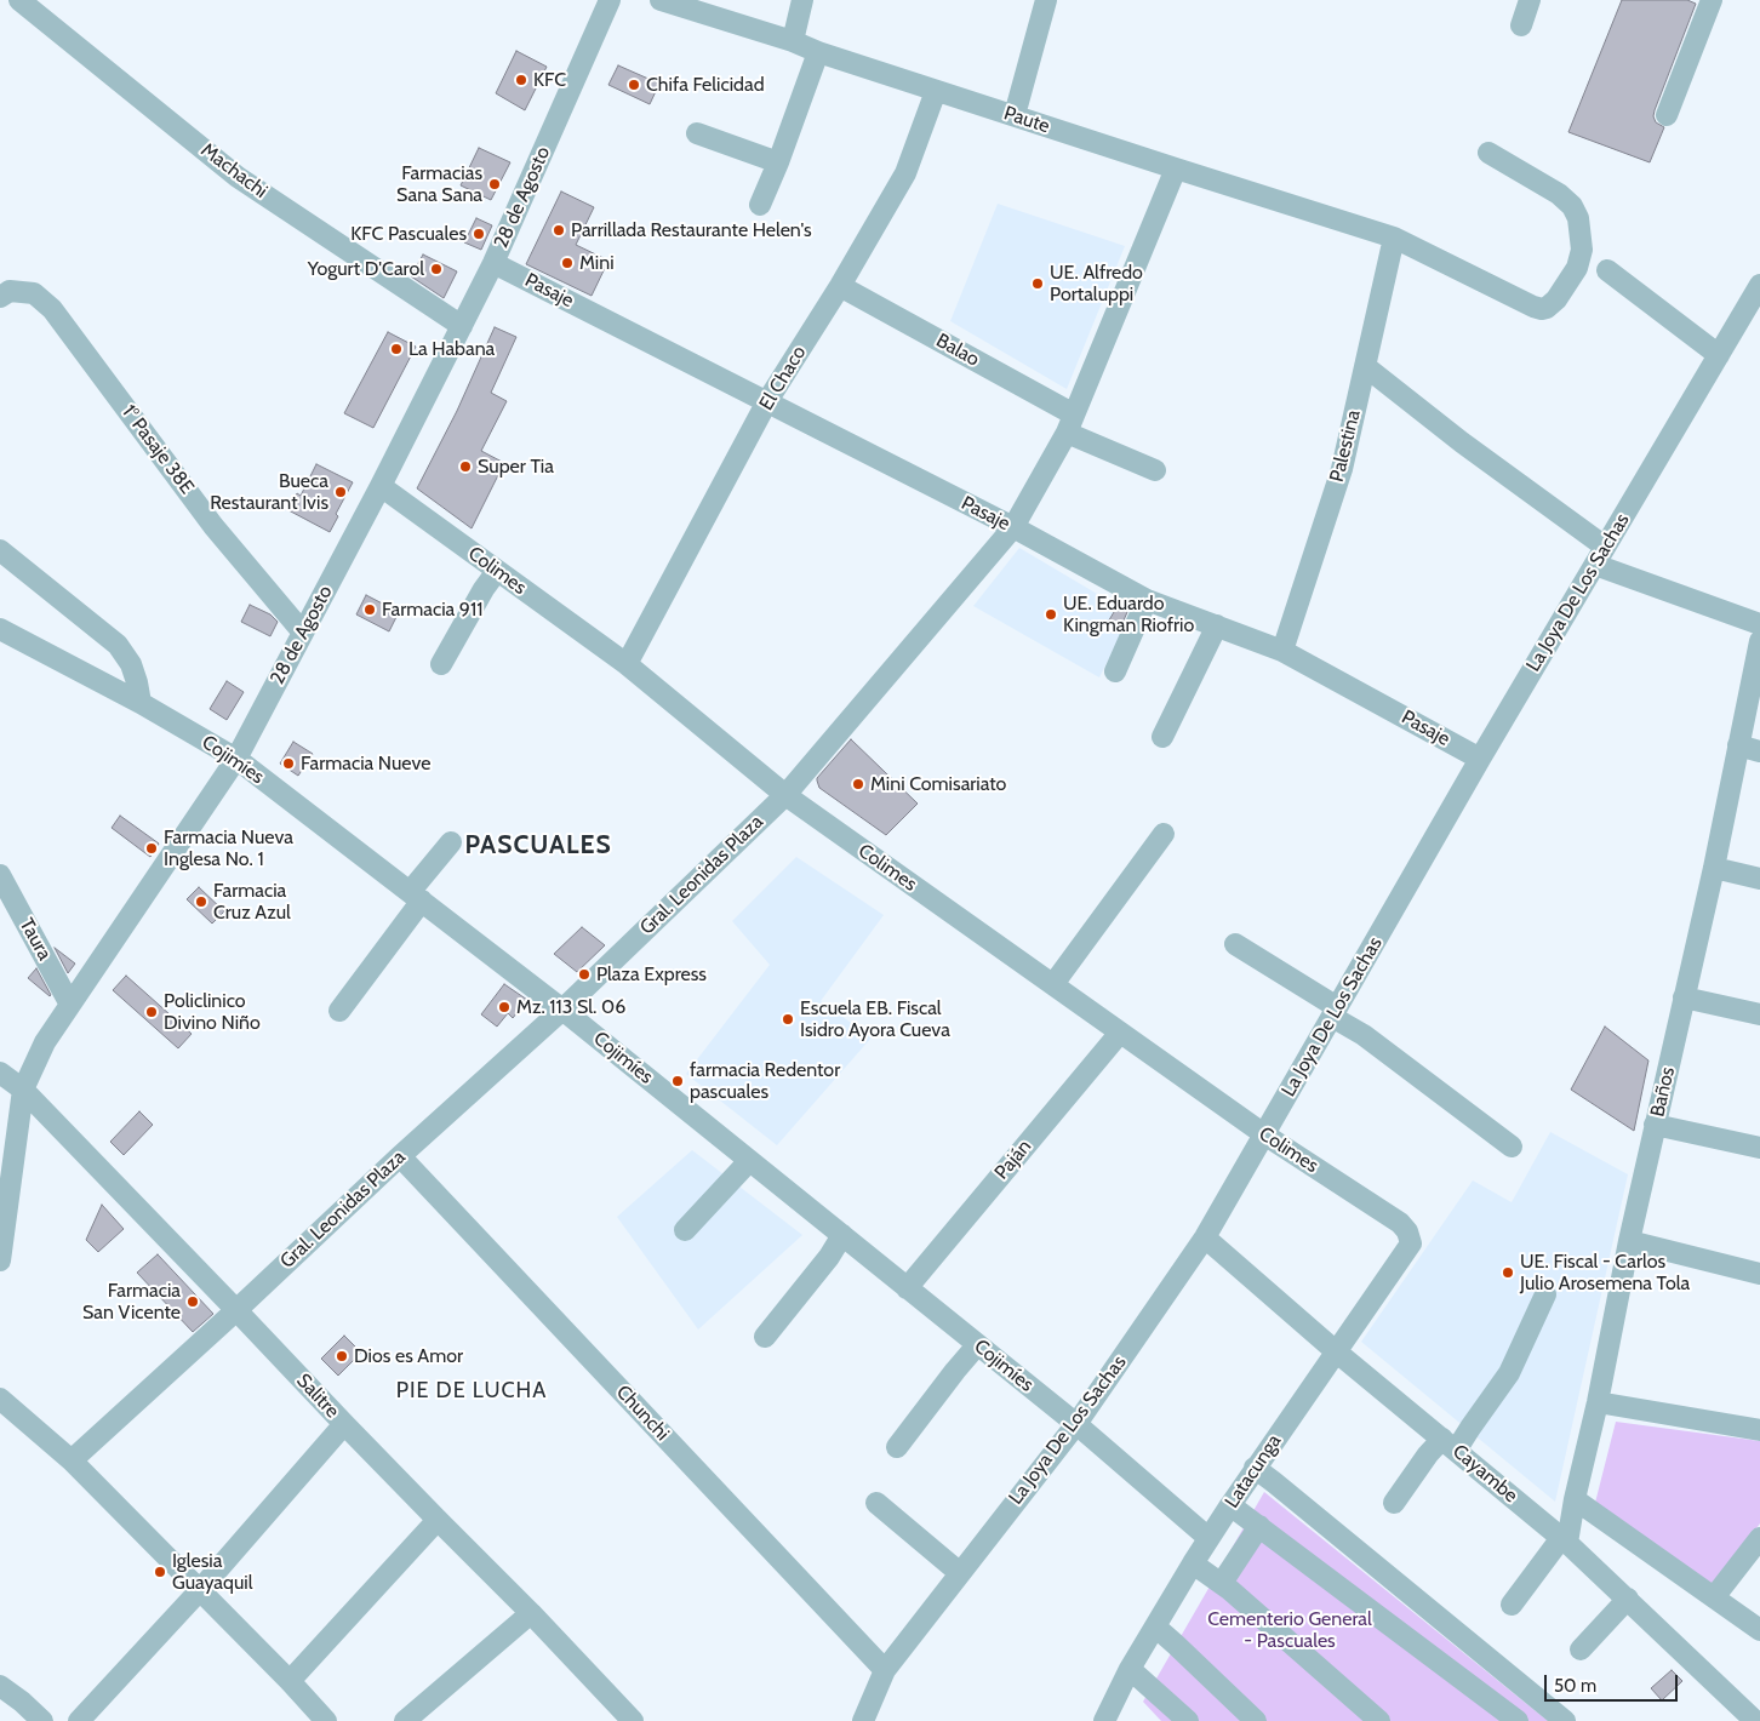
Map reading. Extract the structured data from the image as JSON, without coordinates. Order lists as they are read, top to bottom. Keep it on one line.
{"streets":{"street":["Paute","Machachi","28 de Agosto","Pasaje","Balao","El Chaco","Palestina","1° Pasaje 38E","Colimes","La Joya De Los Sachas","Cojimíes","Gral. Leonidas Plaza","Taura","Baños","Paján","Salitre","Chunchi","Latacunga","Cayambe"]},"crossings":[["Paute","El Chaco"],["Paute","Palestina"],["Paute","Gral. Leonidas Plaza"],["Machachi","28 de Agosto"],["28 de Agosto","Pasaje"],["28 de Agosto","1° Pasaje 38E"],["28 de Agosto","Colimes"],["28 de Agosto","Cojimíes"],["28 de Agosto","Taura"],["28 de Agosto","Salitre"],["Pasaje","El Chaco"],["Pasaje","Palestina"],["Pasaje","La Joya De Los Sachas"],["Pasaje","Gral. Leonidas Plaza"],["Balao","El Chaco"],["Balao","Gral. Leonidas Plaza"],["El Chaco","Colimes"],["Colimes","La Joya De Los Sachas"],["Colimes","Gral. Leonidas Plaza"],["Colimes","Paján"],["Colimes","Latacunga"],["La Joya De Los Sachas","Cojimíes"],["La Joya De Los Sachas","Chunchi"],["La Joya De Los Sachas","Cayambe"],["Cojimíes","Gral. Leonidas Plaza"],["Cojimíes","Paján"],["Cojimíes","Latacunga"],["Gral. Leonidas Plaza","Salitre"],["Gral. Leonidas Plaza","Chunchi"],["Baños","Cayambe"],["Latacunga","Cayambe"]],"districts":["PASCUALES","PIE DE LUCHA"],"parks":["Cementerio General - Pascuales"],"places":["KFC","Chifa Felicidad","Farmacias Sana Sana","Parrillada Restaurante Helen's","KFC Pascuales","Mini","Yogurt D'Carol","UE. Alfredo Portaluppi","La Habana","Super Tia","Bueca Restaurant Ivis","Farmacia 911","UE. Eduardo Kingman Riofrio","Farmacia Nueve","Mini Comisariato","Farmacia Nueva Inglesa No. 1","Farmacia Cruz Azul","Plaza Express","Mz. 113 Sl. 06","Policlinico Divino Niño","Escuela EB. Fiscal Isidro Ayora Cueva","farmacia Redentor pascuales","UE. Fiscal - Carlos Julio Arosemena Tola","Farmacia San Vicente","Dios es Amor","Iglesia Guayaquil"],"scale_bar":"50 m"}
